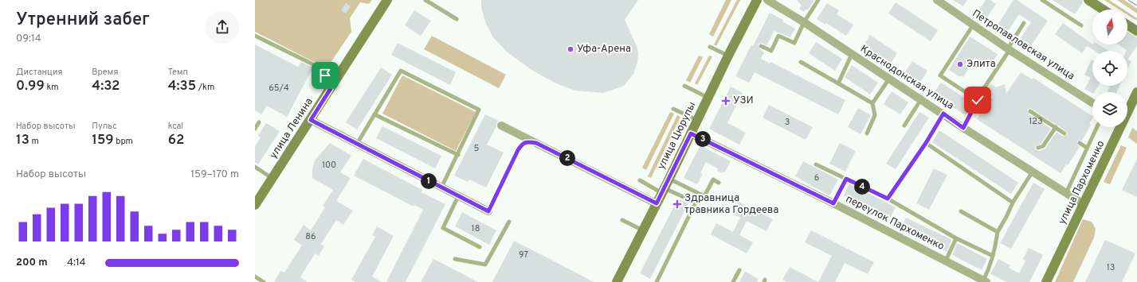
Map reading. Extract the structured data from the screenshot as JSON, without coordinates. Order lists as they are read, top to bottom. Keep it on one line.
{"streets":{"main road":["улица Ленина","улица Цюрупы","улица Пархоменко"],"street":["Петропавловская улица","Краснодонская улица","переулок Пархоменко"]},"crossings":[["Краснодонская улица","улица Пархоменко"],["улица Цюрупы","переулок Пархоменко"]],"places":{"other":["Уфа-Арена","Элита"],"health":["УЗИ","Здравница травника Гордеева"]},"house_numbers":["65/4","123","3","5","100","6","18","86","97","13"],"north":"top","page":{"heading":["Утренний забег","09:14"],"stats":[["Дистанция","0.99 km"],["Время","4:32"],["Темп","4:35 /km"],["Набор высоты","13 m"],["Пульс","159 bpm"],["kcal","62"]],"pins":["3","2","1","4"],"chart":["Набор высоты","159–170 m"],"list":[{"name":"200 m","note":"4:14"}]}}
